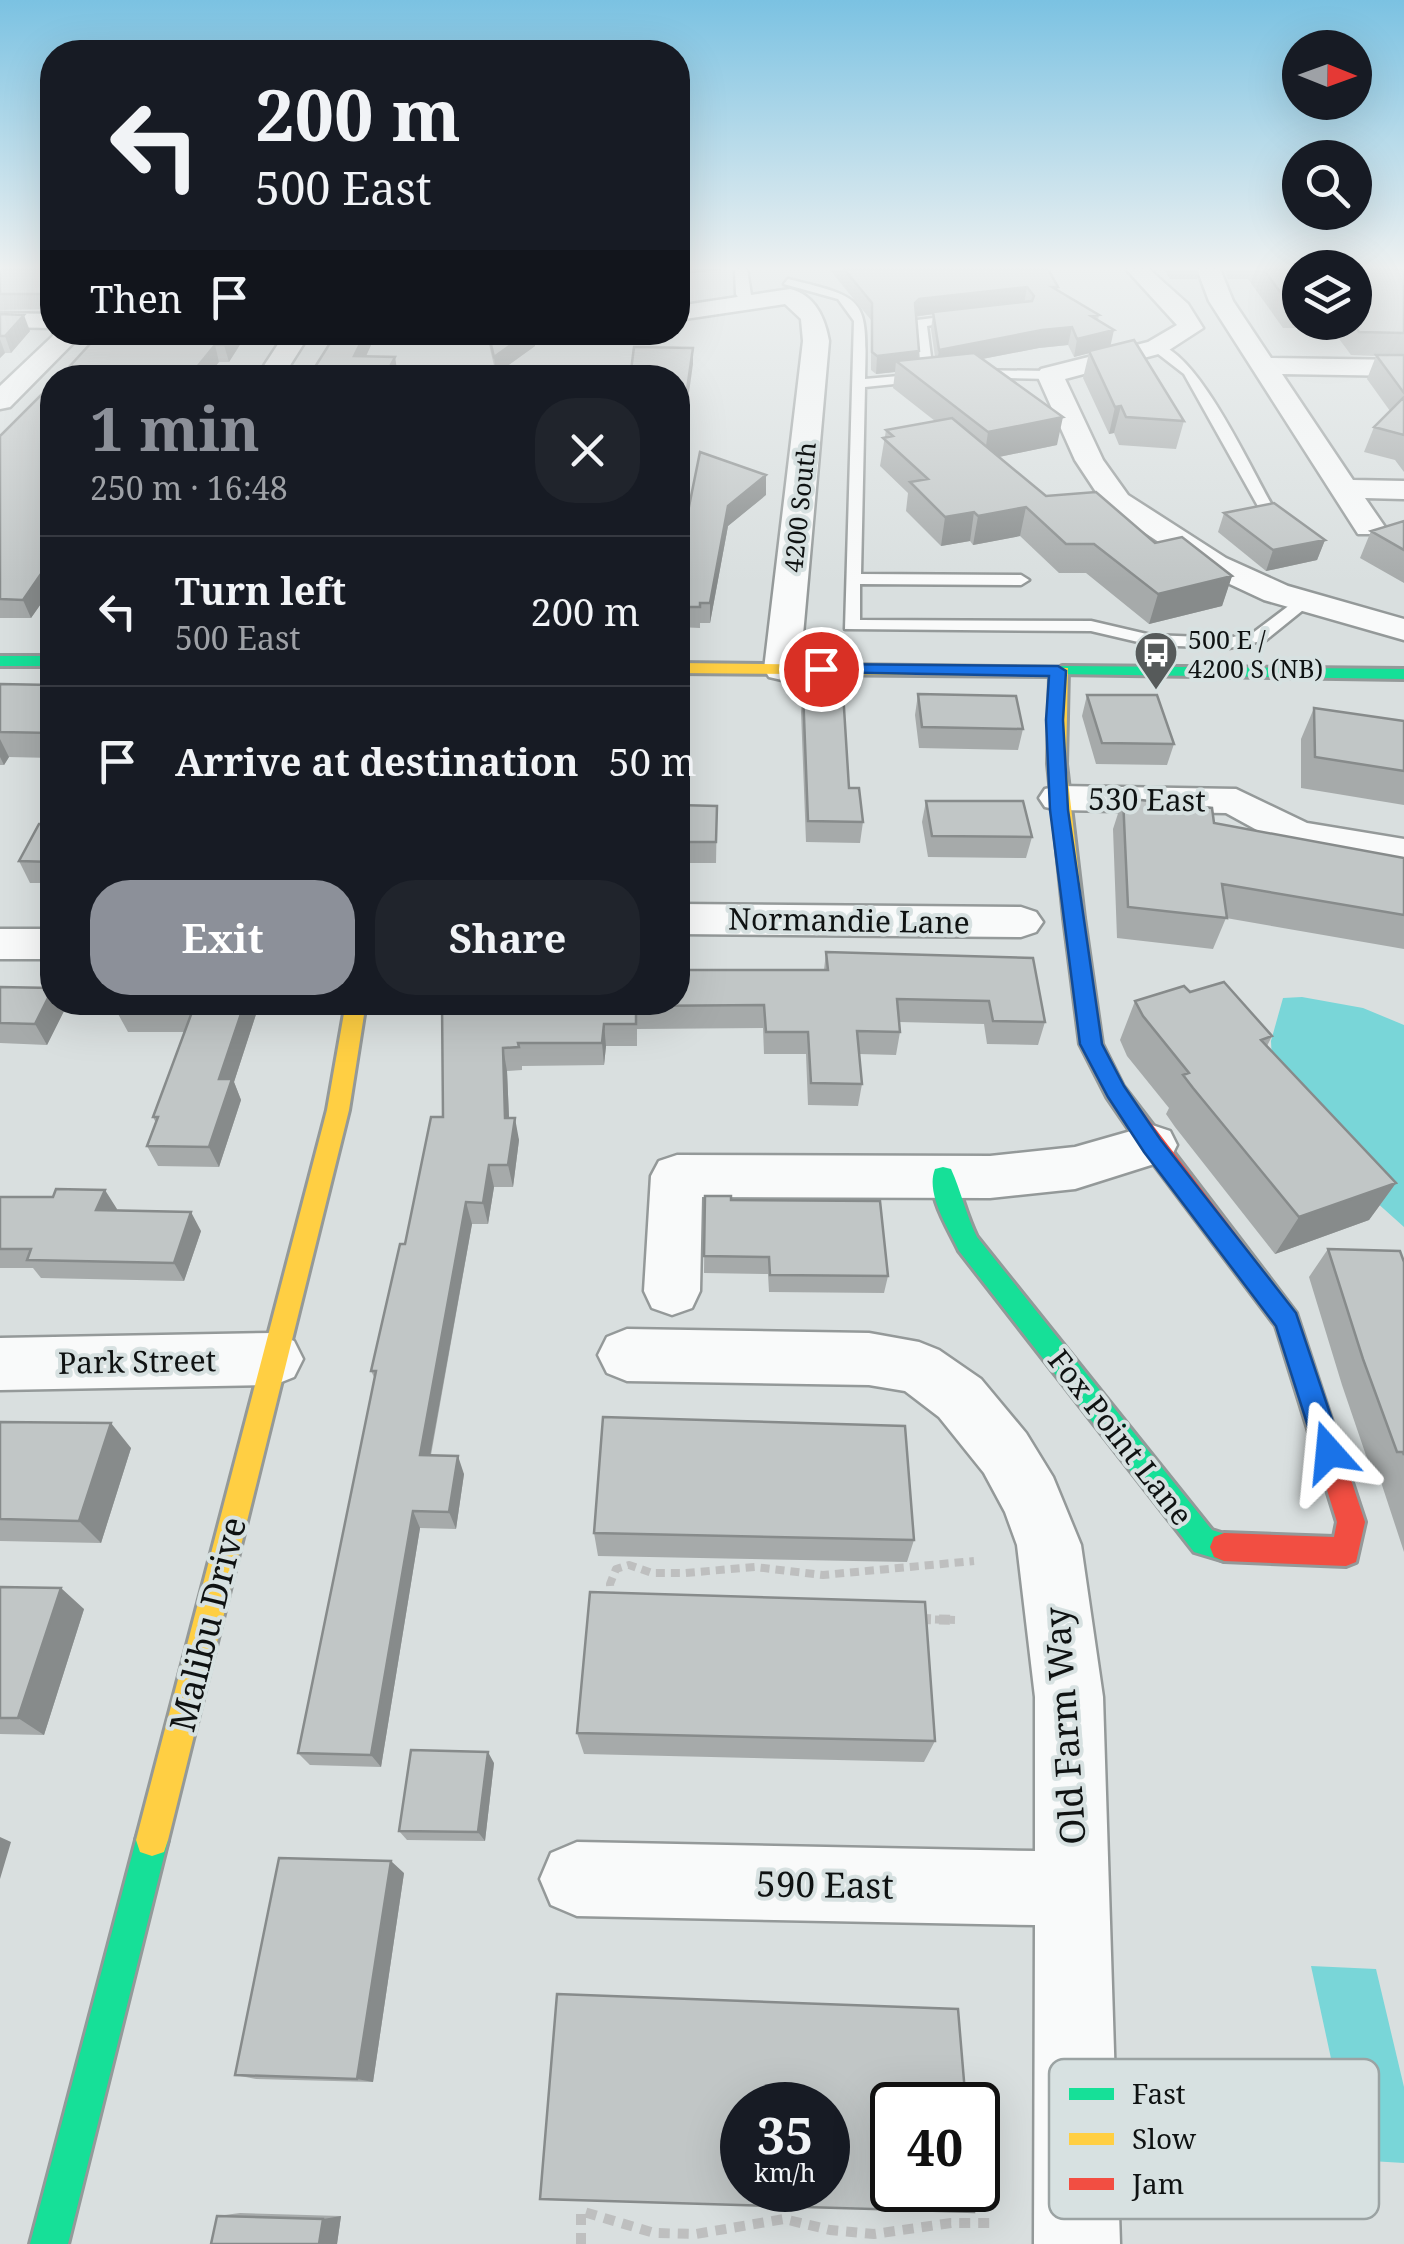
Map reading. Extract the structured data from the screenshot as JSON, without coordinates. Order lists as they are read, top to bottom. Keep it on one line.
{"streets":{"street":["4200 South","530 East","Normandie Lane","Park Street","Fox Point Lane","Malibu Drive","Old Farm Way","590 East"]},"crossings":[["530 East","Fox Point Lane"],["Park Street","Malibu Drive"],["Old Farm Way","590 East"]],"places":{"bus stop":["500 E / 4200 S (NB)"]},"legend":["Fast","Slow","Jam"],"north":"right","page":{"turn":["200 m","500 East"],"then":"Then","heading":["1 min","250 m · 16:48"],"list":[{"name":"Turn left","note":"500 East","value":"200 m"},{"name":"Arrive at destination","value":"50 m"}],"buttons":["Exit","Share"],"speed":"35 km/h","limit":"40"}}
